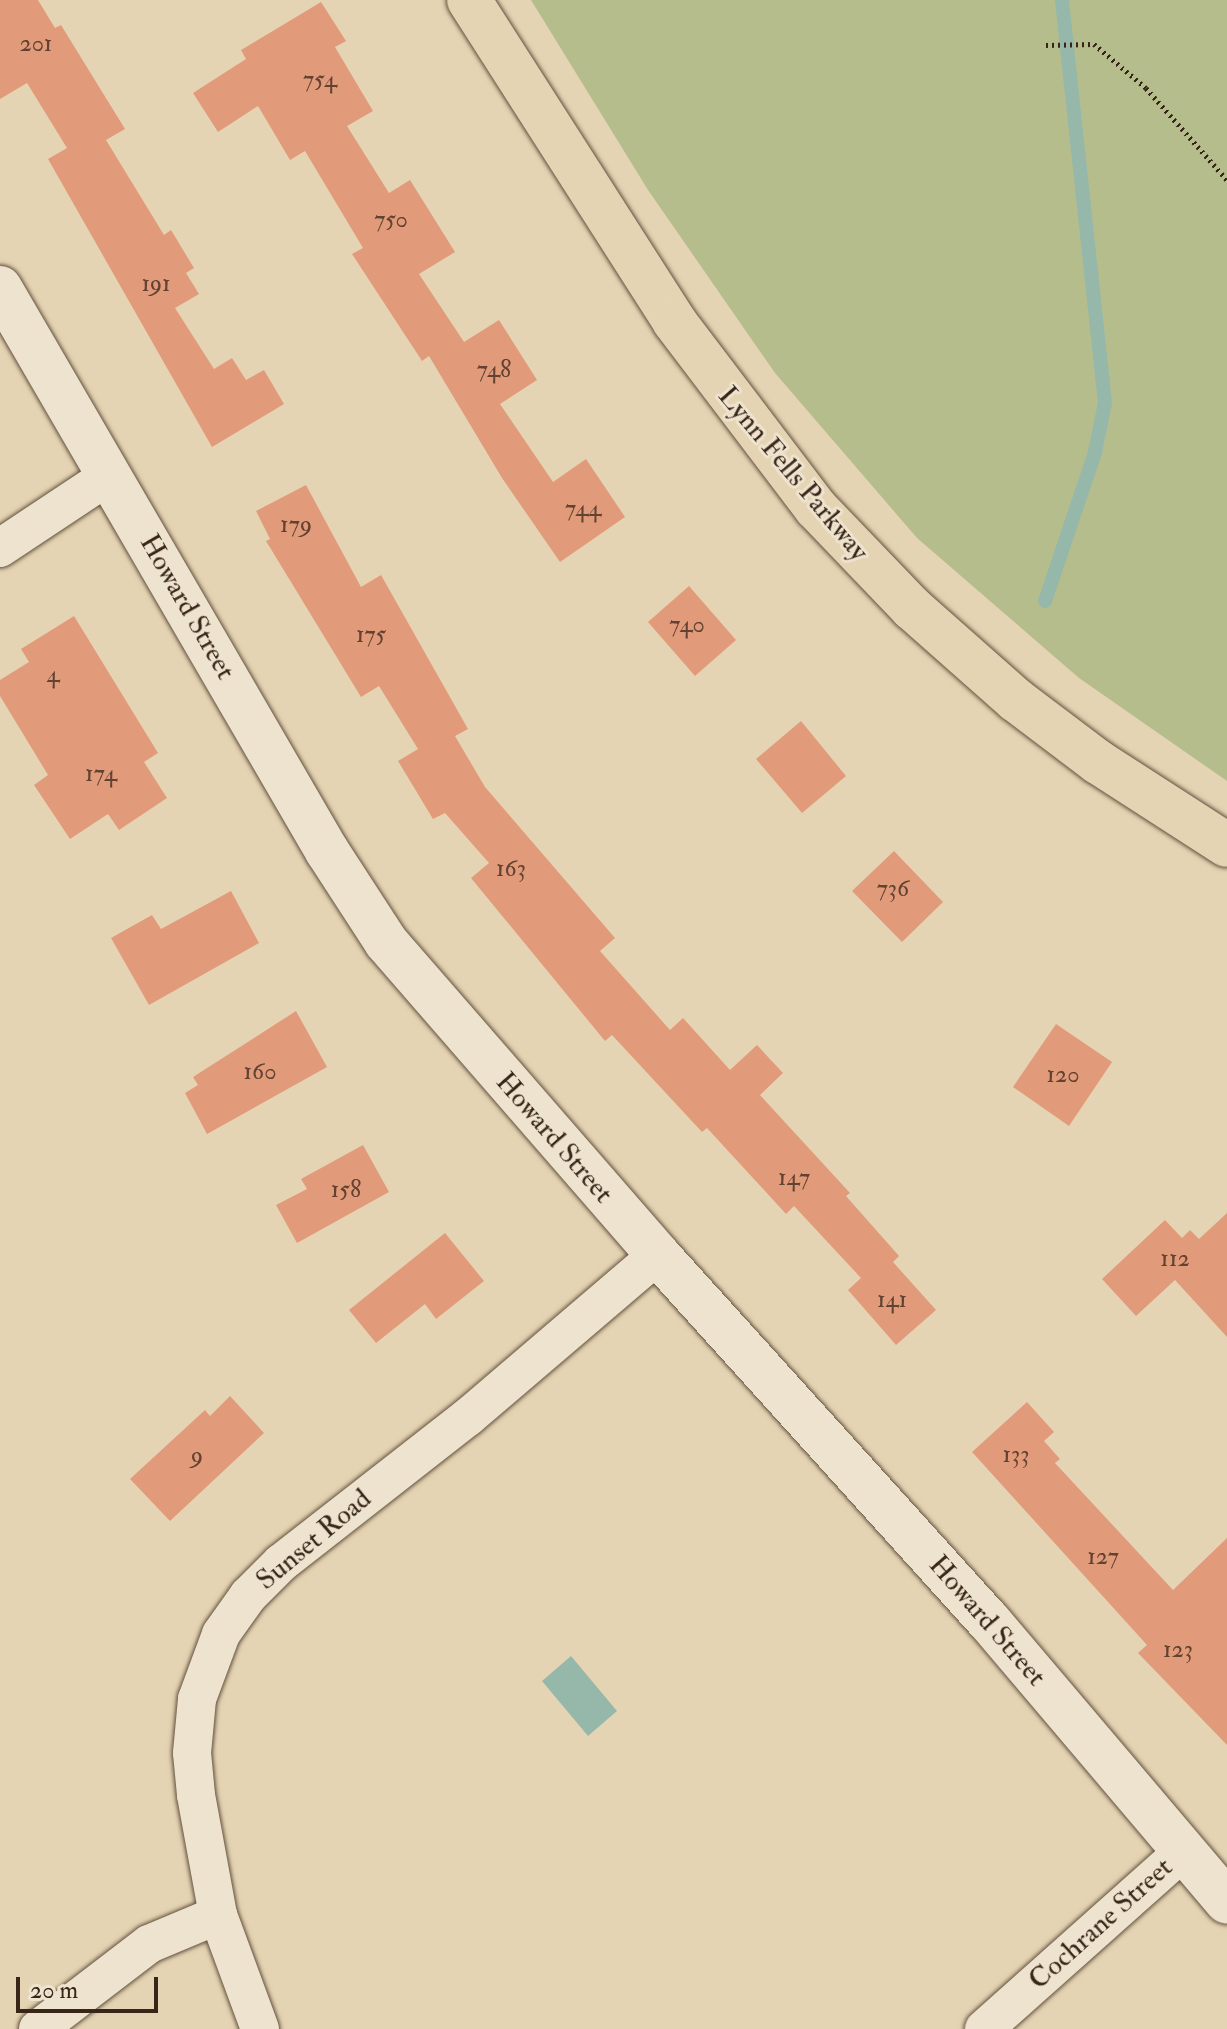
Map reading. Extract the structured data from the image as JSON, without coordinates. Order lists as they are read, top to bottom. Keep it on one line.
{"streets":{"main road":["Lynn Fells Parkway"],"street":["Howard Street","Sunset Road","Cochrane Street"]},"crossings":[["Howard Street","Sunset Road"],["Howard Street","Cochrane Street"]],"house_numbers":["201","754","750","191","748","744","179","740","175","4","174","163","736","160","120","147","158","112","141","133","9","127","123"],"scale_bar":"20 m"}
